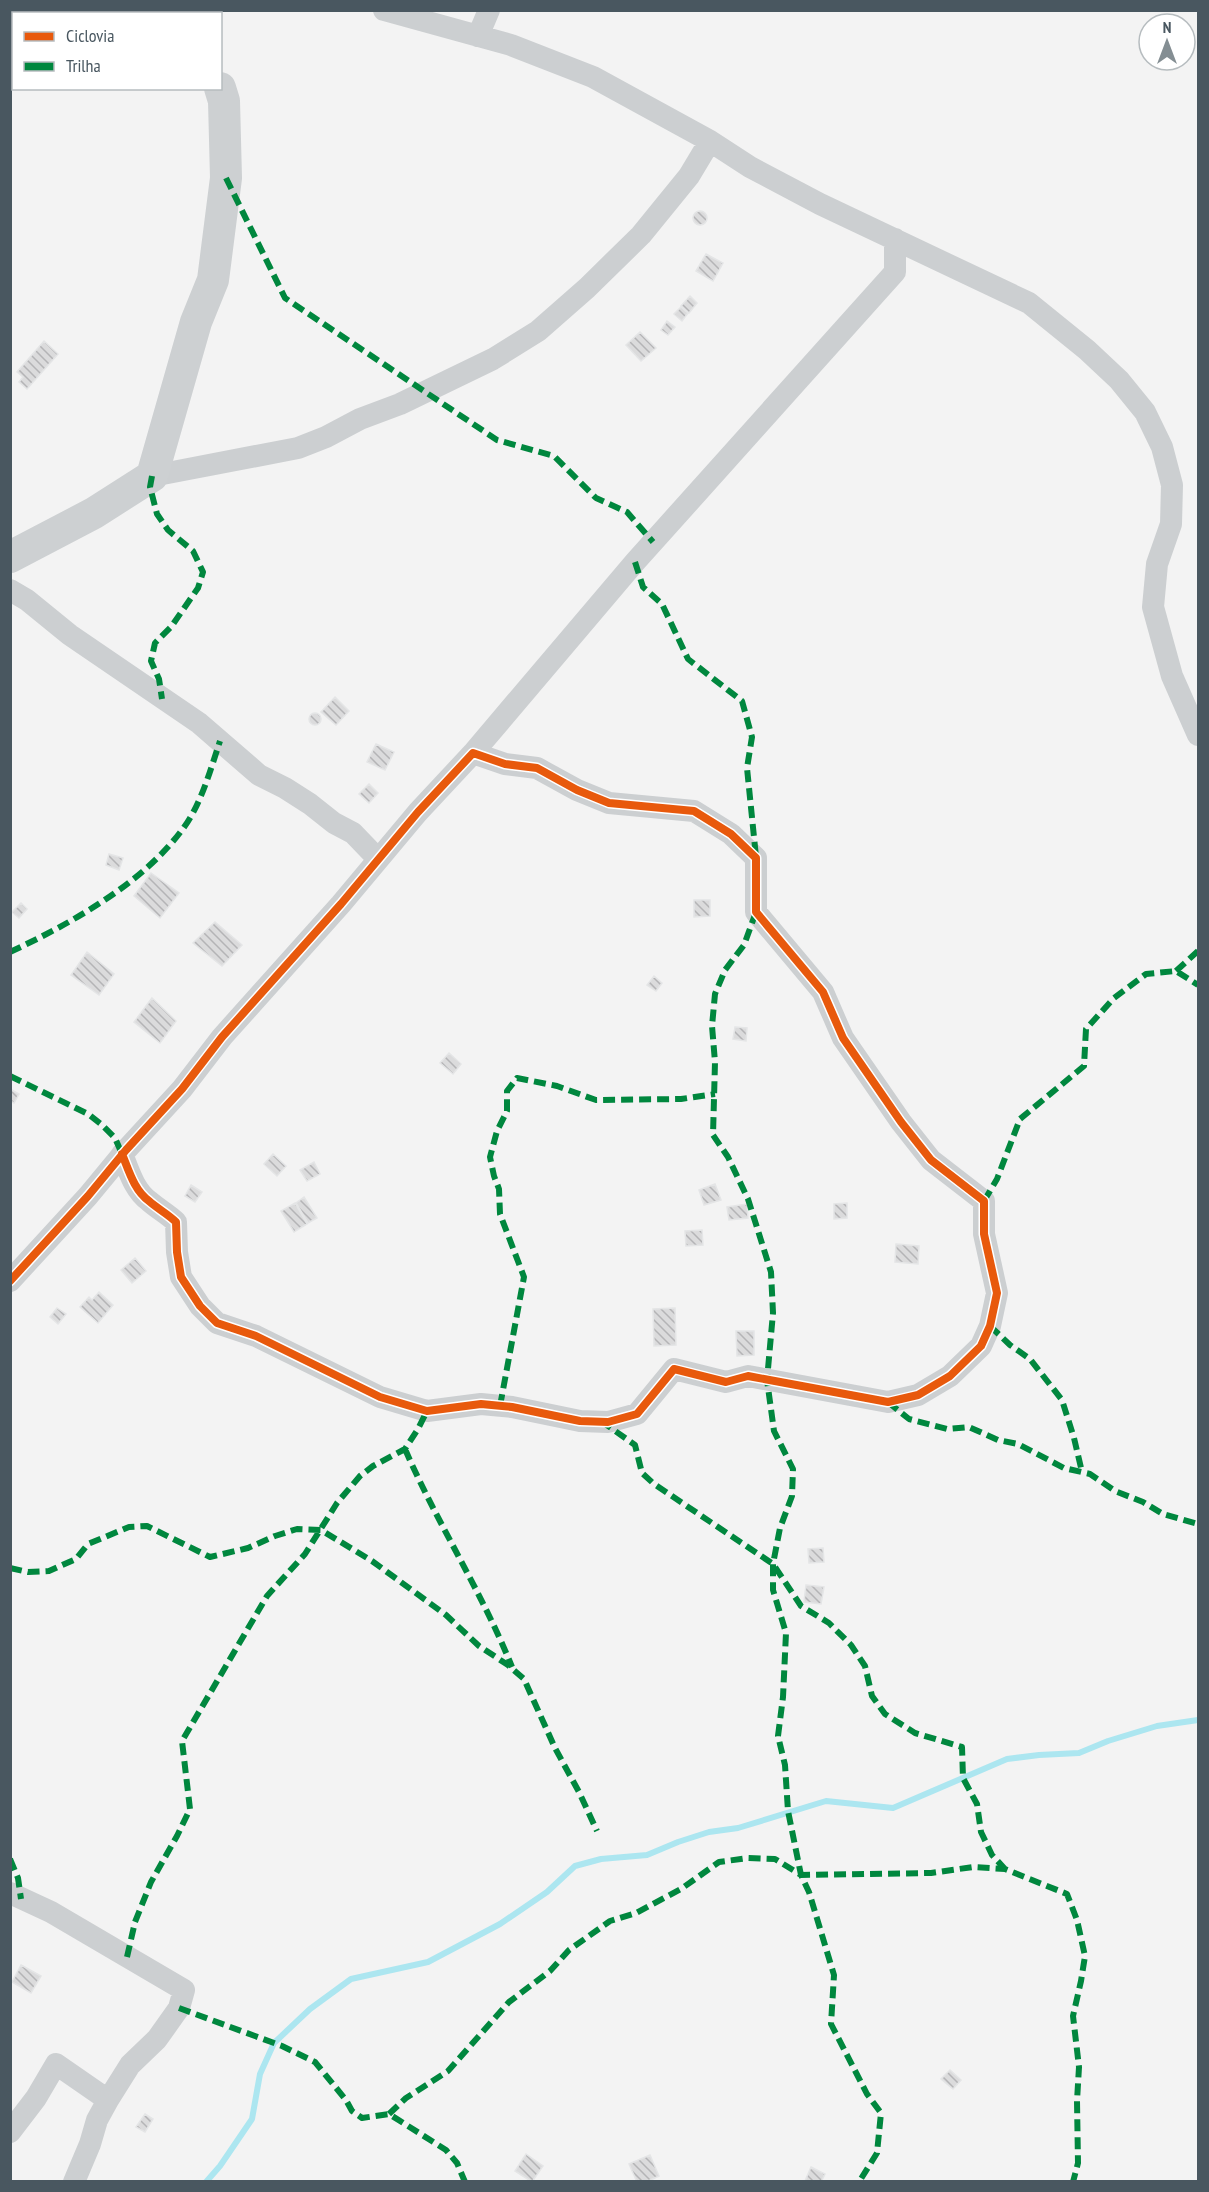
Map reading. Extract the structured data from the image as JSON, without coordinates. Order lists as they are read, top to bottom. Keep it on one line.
{"legend":["Ciclovia","Trilha"],"north":"top"}
